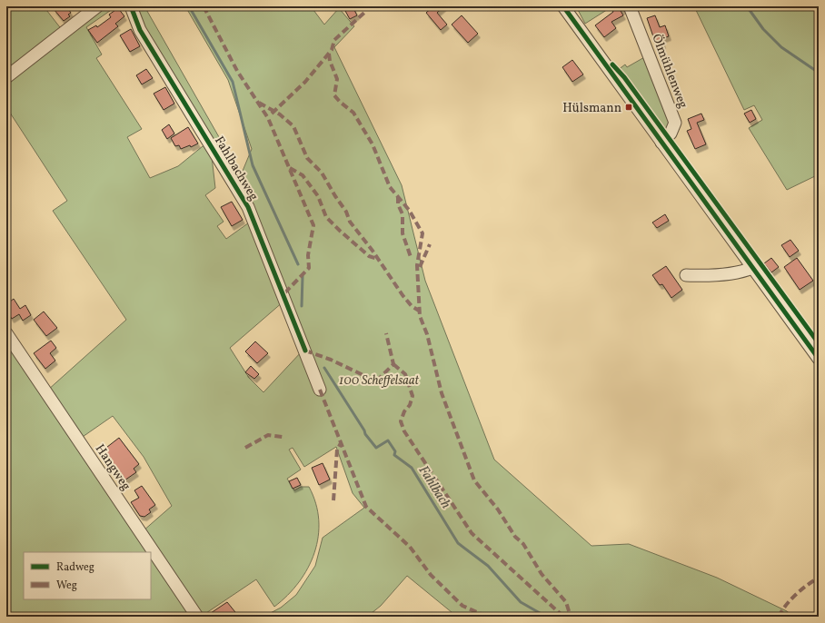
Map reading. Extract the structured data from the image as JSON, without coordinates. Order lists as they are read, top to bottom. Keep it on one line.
{"streets":{"street":["Ölmühlenweg","Fahlbachweg","Hangweg"]},"water":["Fahlbach"],"parks":["100 Scheffelsaat"],"places":{"transit":["Hülsmann"]},"legend":["Radweg","Weg"]}
